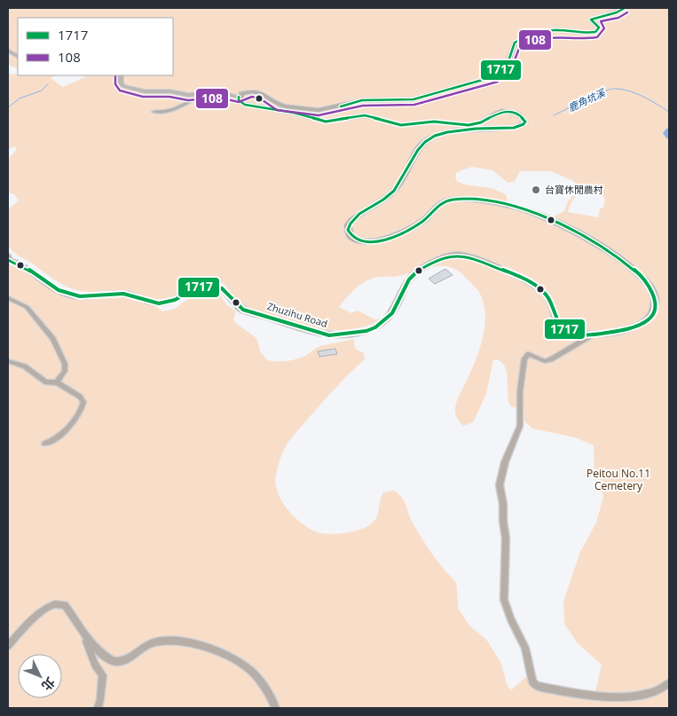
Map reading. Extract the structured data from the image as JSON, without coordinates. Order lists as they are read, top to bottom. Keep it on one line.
{"streets":{"main road":["Zhuzihu Road"]},"water":["鹿角坑溪"],"parks":["Peitou No.11 Cemetery"],"places":["台寶休閒農村"],"lines":["transit line 1717","transit line 108"],"legend":["1717","108"],"north":"bottom right"}
